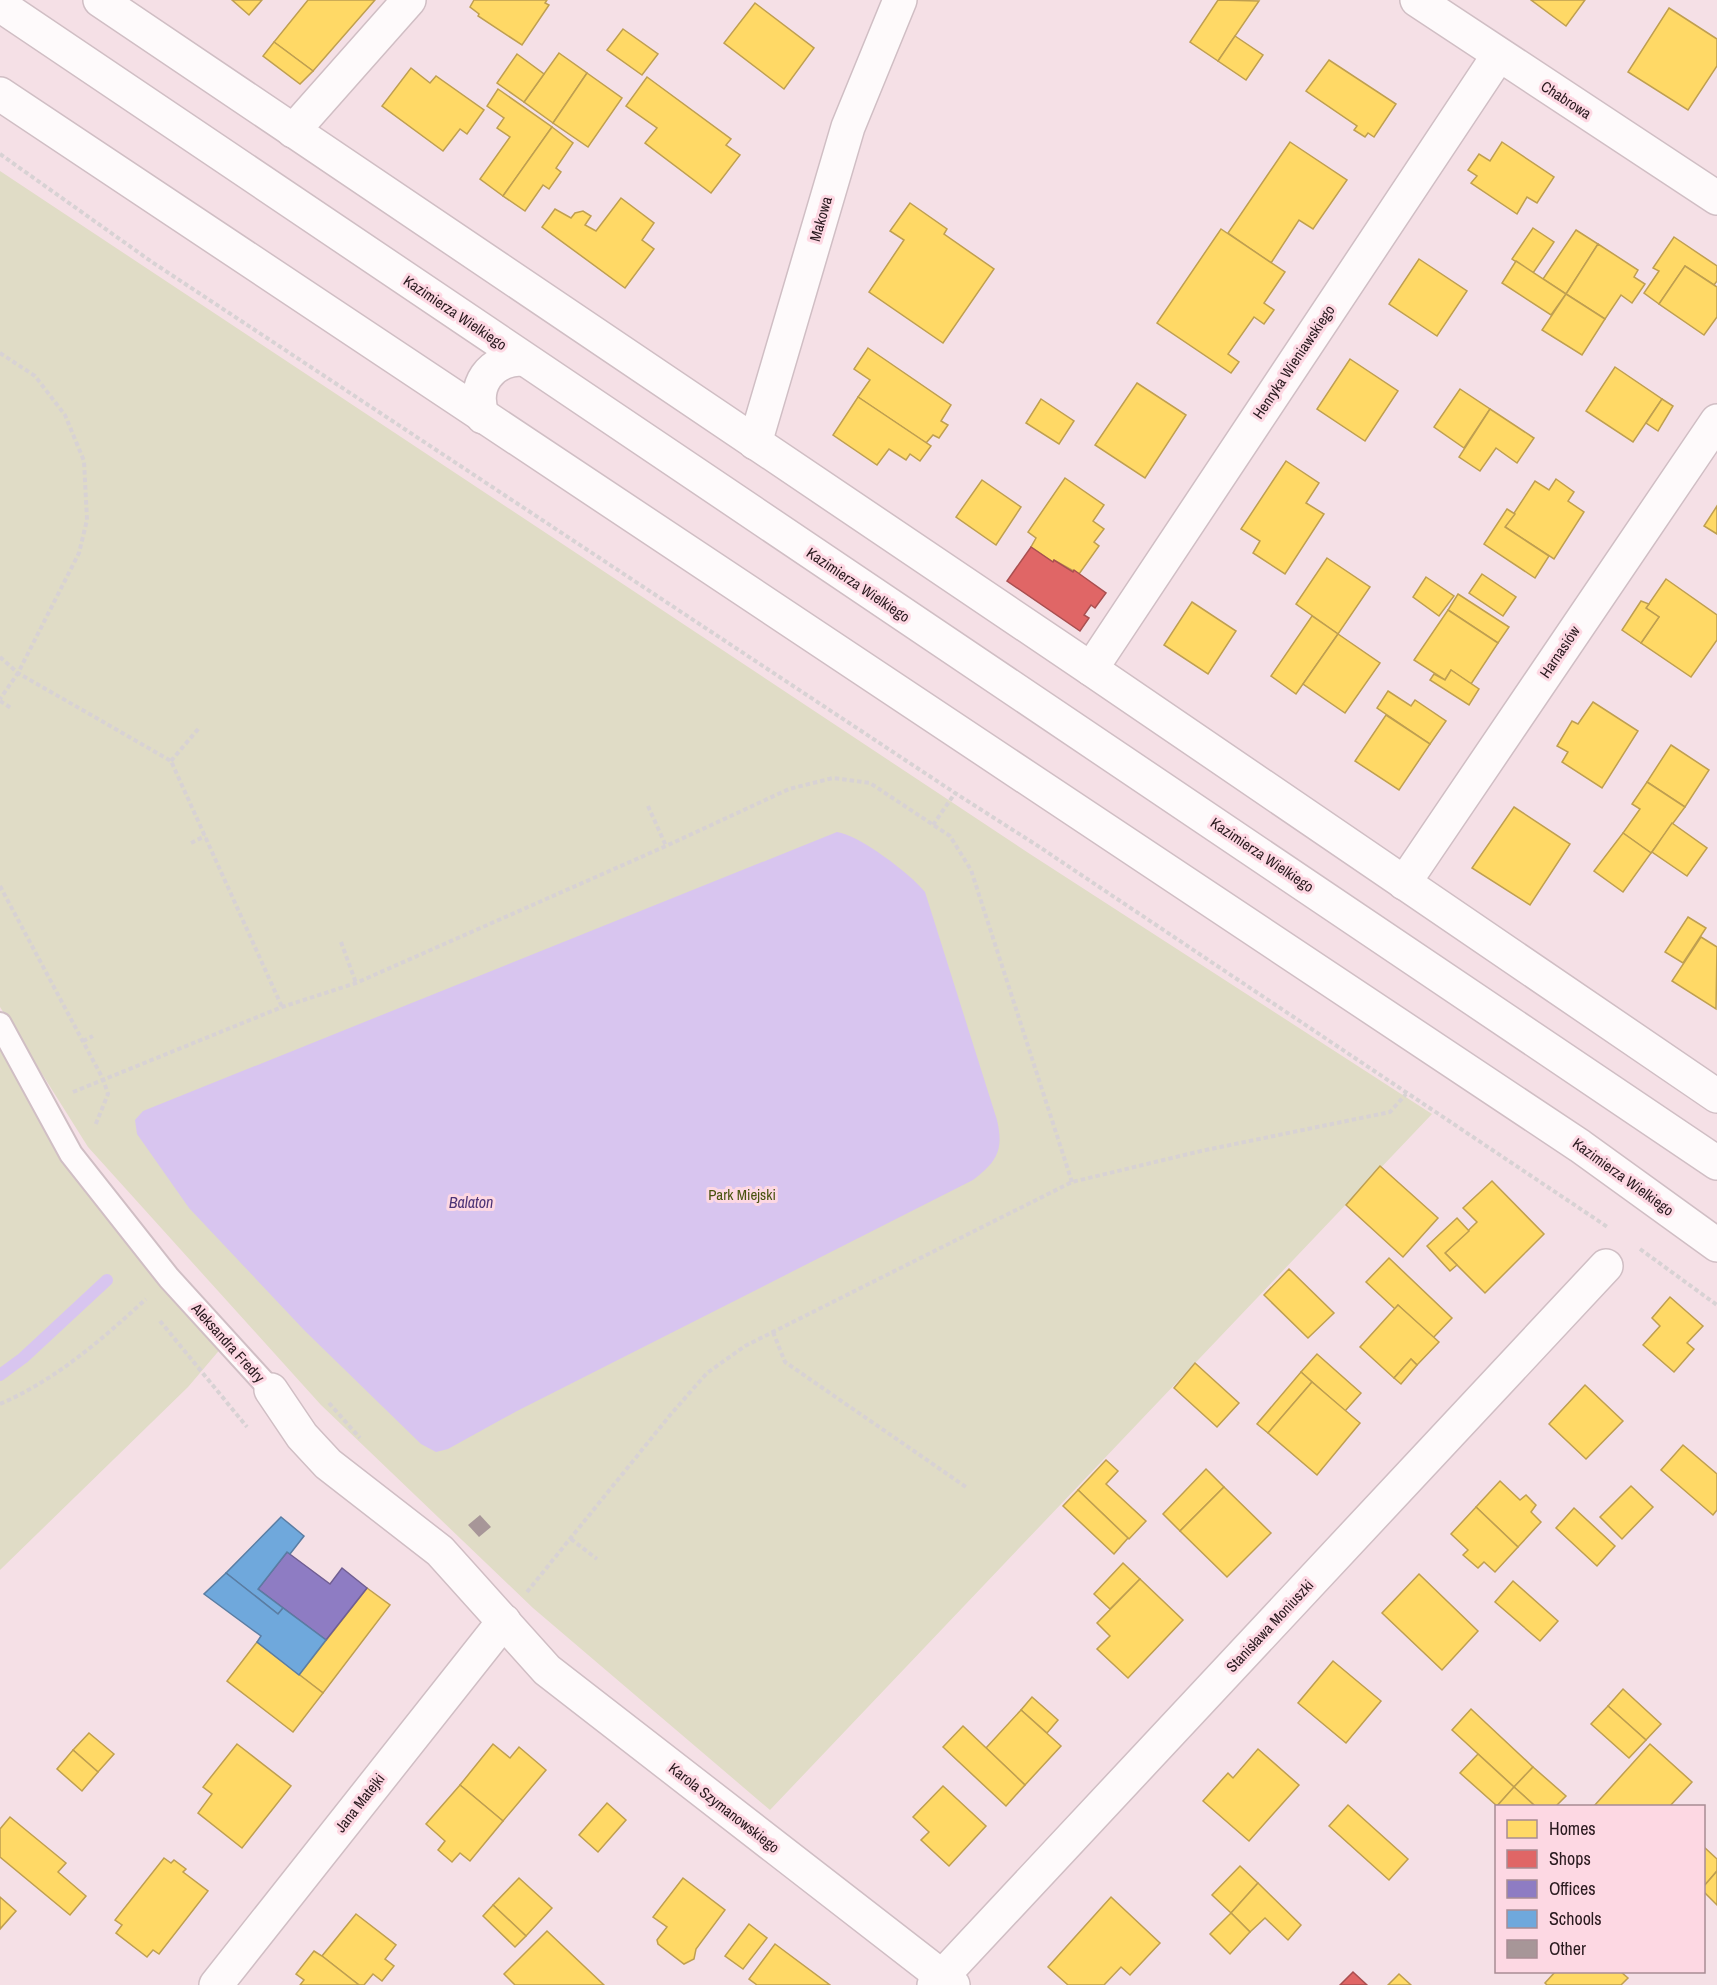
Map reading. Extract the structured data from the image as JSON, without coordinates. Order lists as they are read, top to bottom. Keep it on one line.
{"streets":{"street":["Chabrowa","Makowa","Kazimierza Wielkiego","Henryka Wieniawskiego","Harnasiów","Aleksandra Fredry","Stanisława Moniuszki","Jana Matejki","Karola Szymanowskiego"]},"crossings":[["Chabrowa","Henryka Wieniawskiego"],["Aleksandra Fredry","Jana Matejki"],["Aleksandra Fredry","Karola Szymanowskiego"],["Stanisława Moniuszki","Karola Szymanowskiego"],["Jana Matejki","Karola Szymanowskiego"]],"water":["Balaton"],"parks":["Park Miejski"],"legend":["Homes","Shops","Offices","Schools","Other"]}
